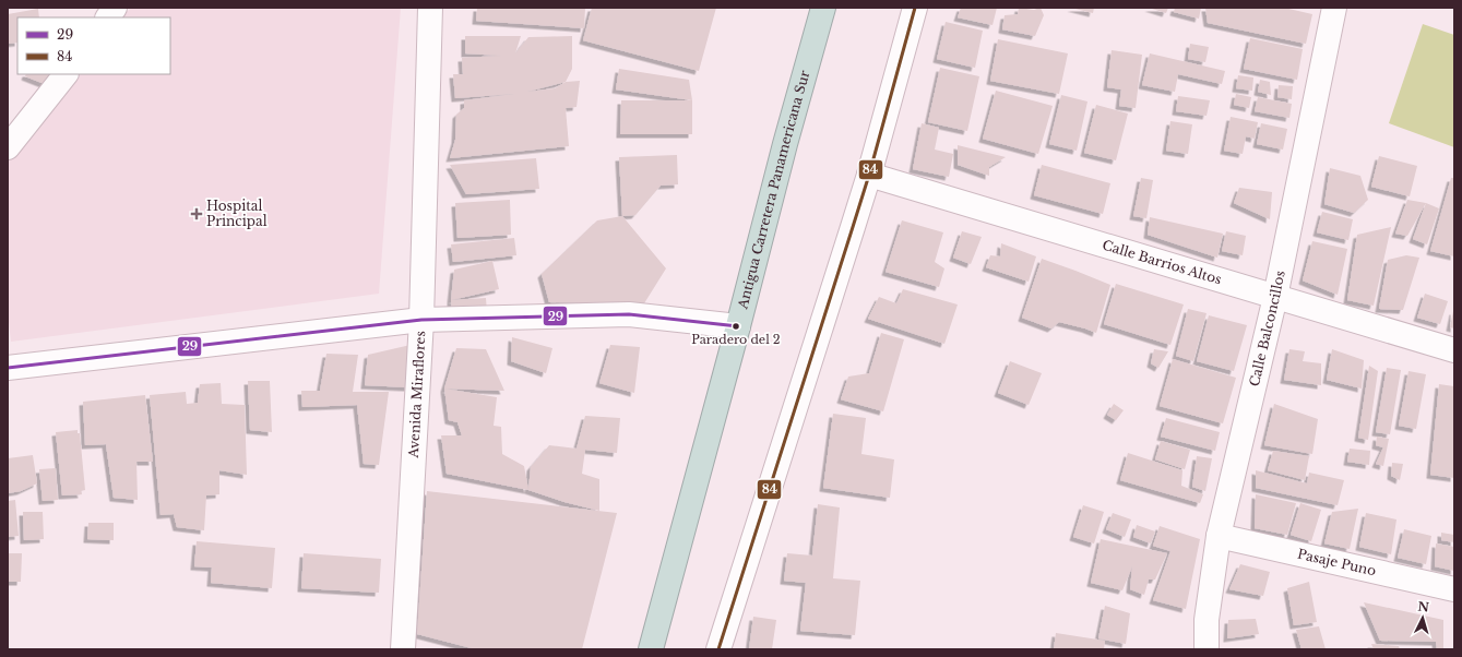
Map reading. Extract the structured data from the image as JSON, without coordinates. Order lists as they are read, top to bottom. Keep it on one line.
{"streets":{"highway":["Antigua Carretera Panamericana Sur"],"street":["Calle Barrios Altos","Calle Balconcillos","Avenida Miraflores","Pasaje Puno"]},"crossings":[["Calle Barrios Altos","Calle Balconcillos"],["Calle Balconcillos","Pasaje Puno"]],"places":{"health":["Hospital Principal"],"other":["Paradero del 2"]},"lines":["transit line 84","transit line 29"],"legend":["29","84"],"north":"top"}
